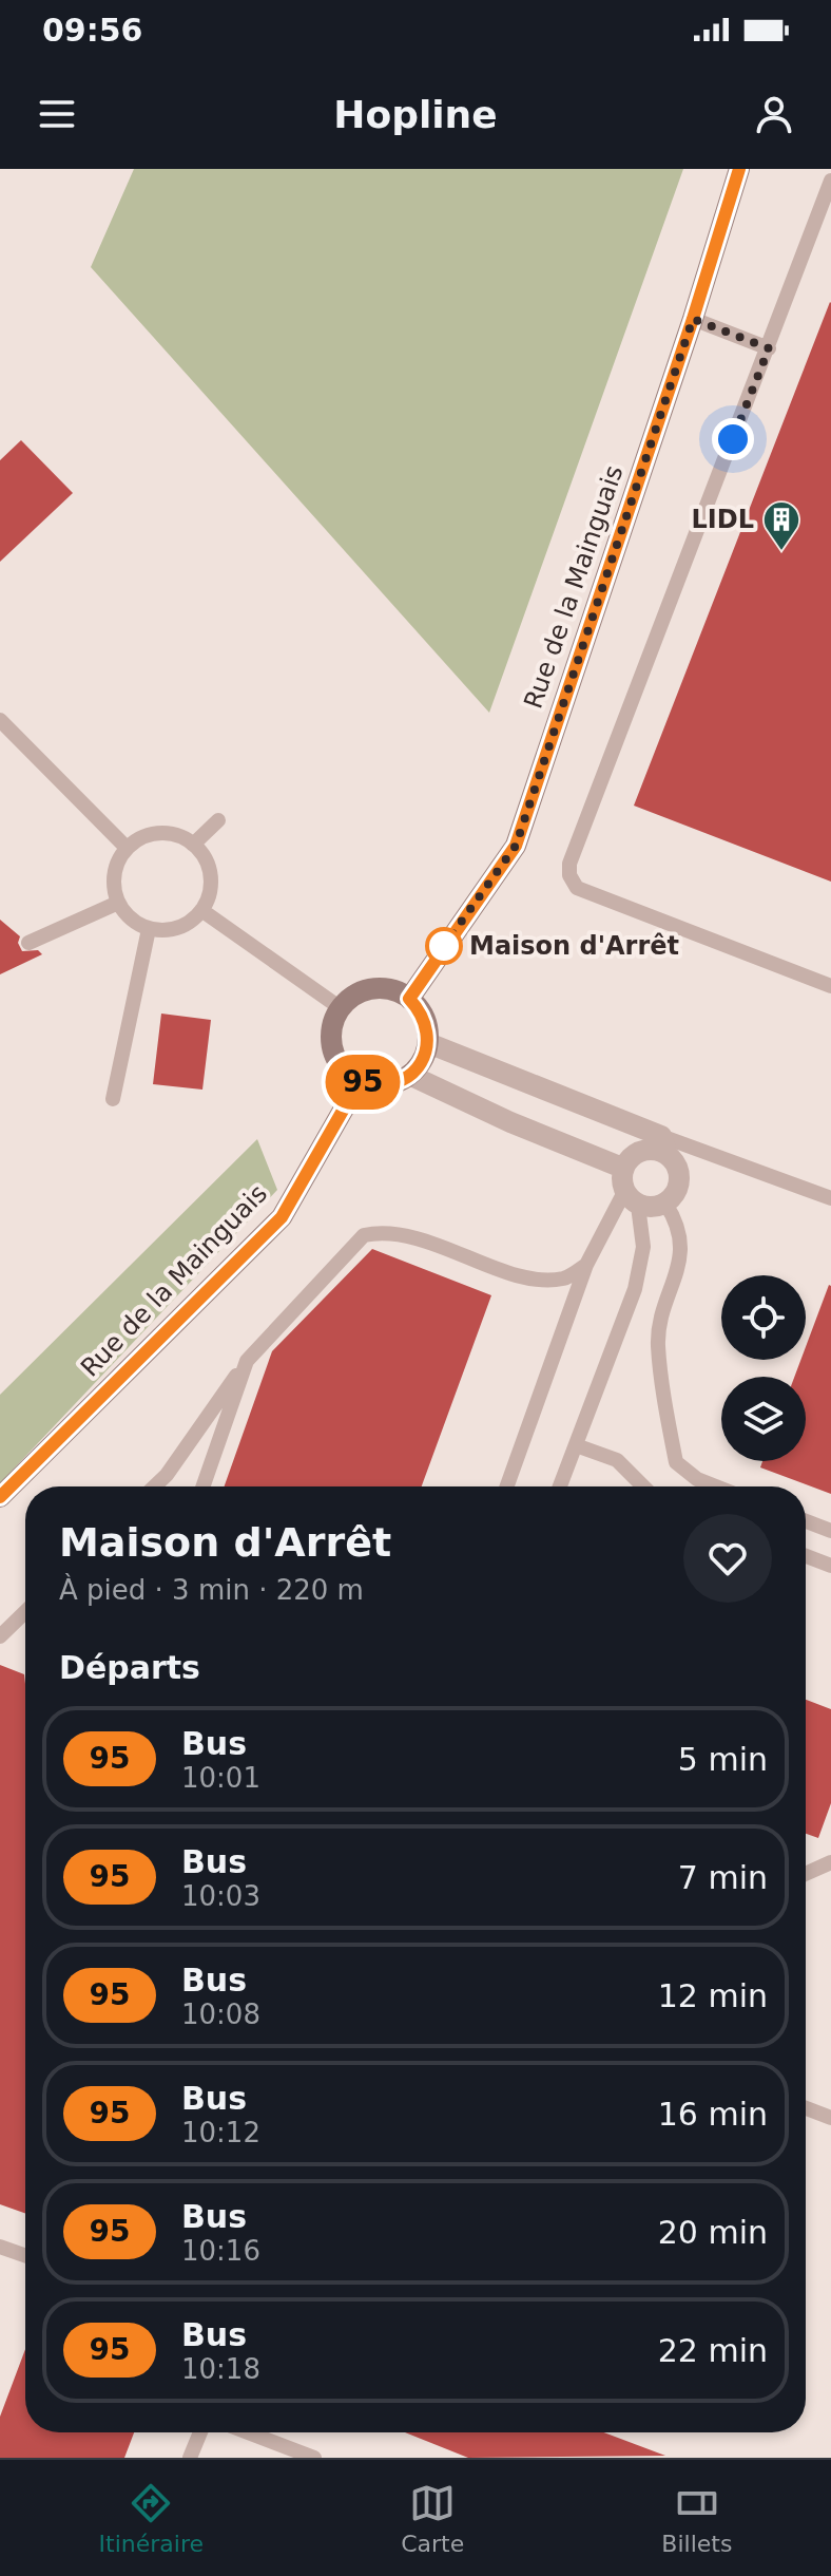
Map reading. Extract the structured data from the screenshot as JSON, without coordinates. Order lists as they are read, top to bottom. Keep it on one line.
{"streets":{"street":["Rue de la Mainguais"]},"places":{"building":["LIDL"],"other":["Maison d'Arrêt"]},"lines":["bus line 95"],"page":{"status":"09:56","header":"Hopline","on_map":"95","heading":[["Maison d'Arrêt","À pied · 3 min · 220 m"],"Départs"],"list":[{"mark":"95","name":"Bus","note":"10:01","value":"5 min"},{"mark":"95","name":"Bus","note":"10:03","value":"7 min"},{"mark":"95","name":"Bus","note":"10:08","value":"12 min"},{"mark":"95","name":"Bus","note":"10:12","value":"16 min"},{"mark":"95","name":"Bus","note":"10:16","value":"20 min"},{"mark":"95","name":"Bus","note":"10:18","value":"22 min"}],"tabs":["Itinéraire","Carte","Billets"]}}
